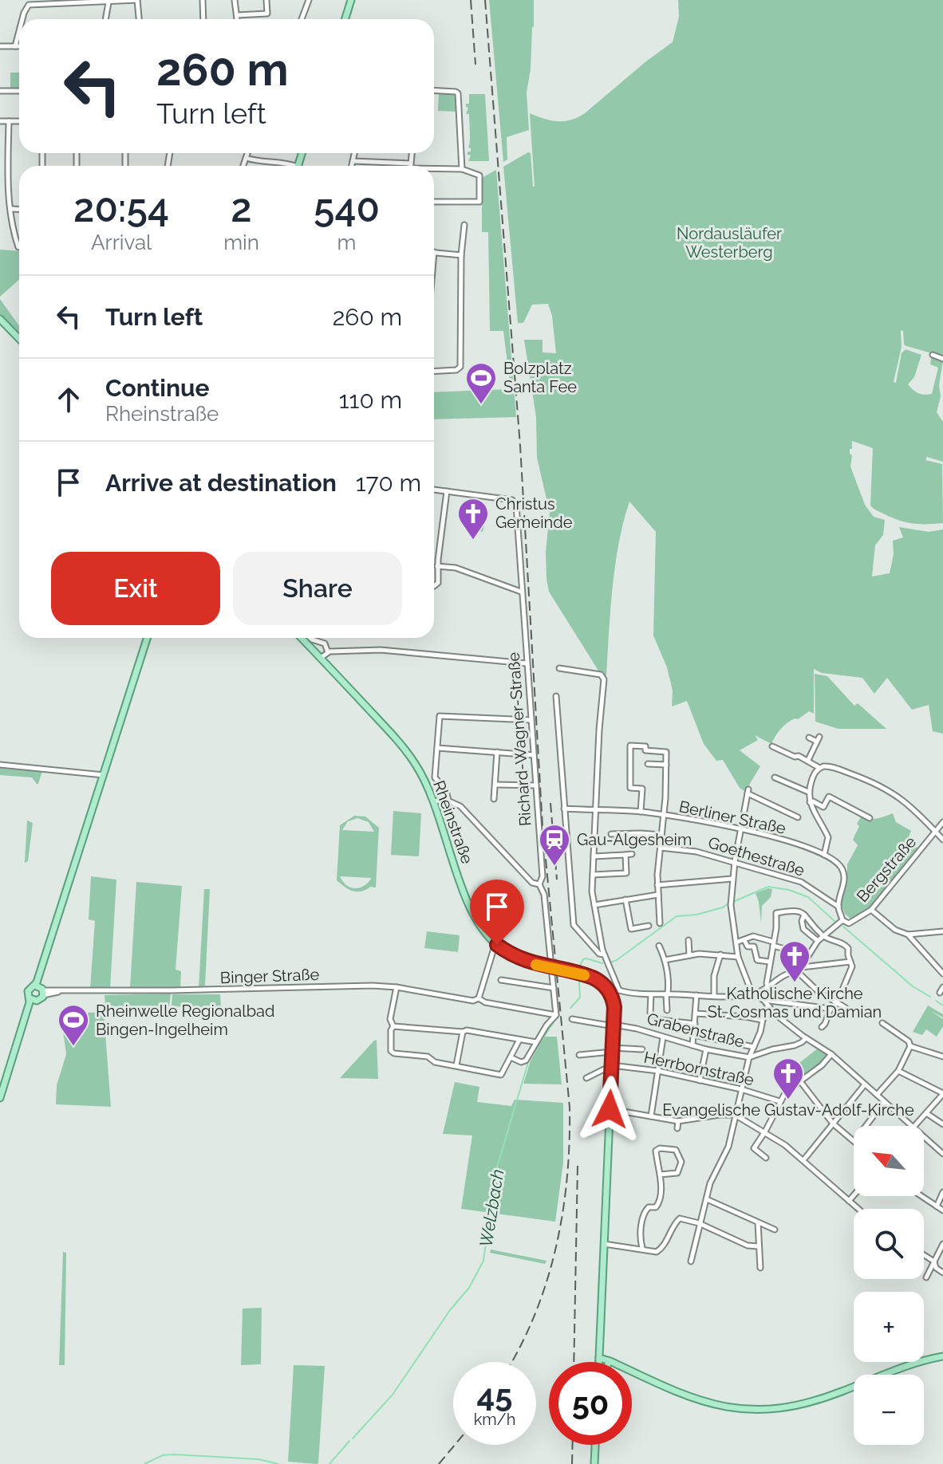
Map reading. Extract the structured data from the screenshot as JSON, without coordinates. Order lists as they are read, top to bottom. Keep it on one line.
{"streets":{"main road":["Rheinstraße"],"street":["Richard-Wagner-Straße","Berliner Straße","Goethestraße","Bergstraße","Binger Straße","Grabenstraße","Herrbornstraße"]},"crossings":[["Richard-Wagner-Straße","Binger Straße"]],"water":["Welzbach"],"parks":["Nordausläufer Westerberg"],"places":{"sports":["Bolzplatz Santa Fee","Rheinwelle Regionalbad Bingen-Ingelheim"],"church":["Christus Gemeinde","Katholische Kirche St. Cosmas und Damian","Evangelische Gustav-Adolf-Kirche"],"station":["Gau-Algesheim"]},"north":"top left","page":{"turn":["260 m","Turn left"],"eta":["20:54","Arrival","2","min","540","m"],"list":[{"name":"Turn left","value":"260 m"},{"name":"Continue","note":"Rheinstraße","value":"110 m"},{"name":"Arrive at destination","value":"170 m"}],"buttons":["Exit","Share"],"map_buttons":["+","−"],"speed":"45 km/h","limit":"50"}}
